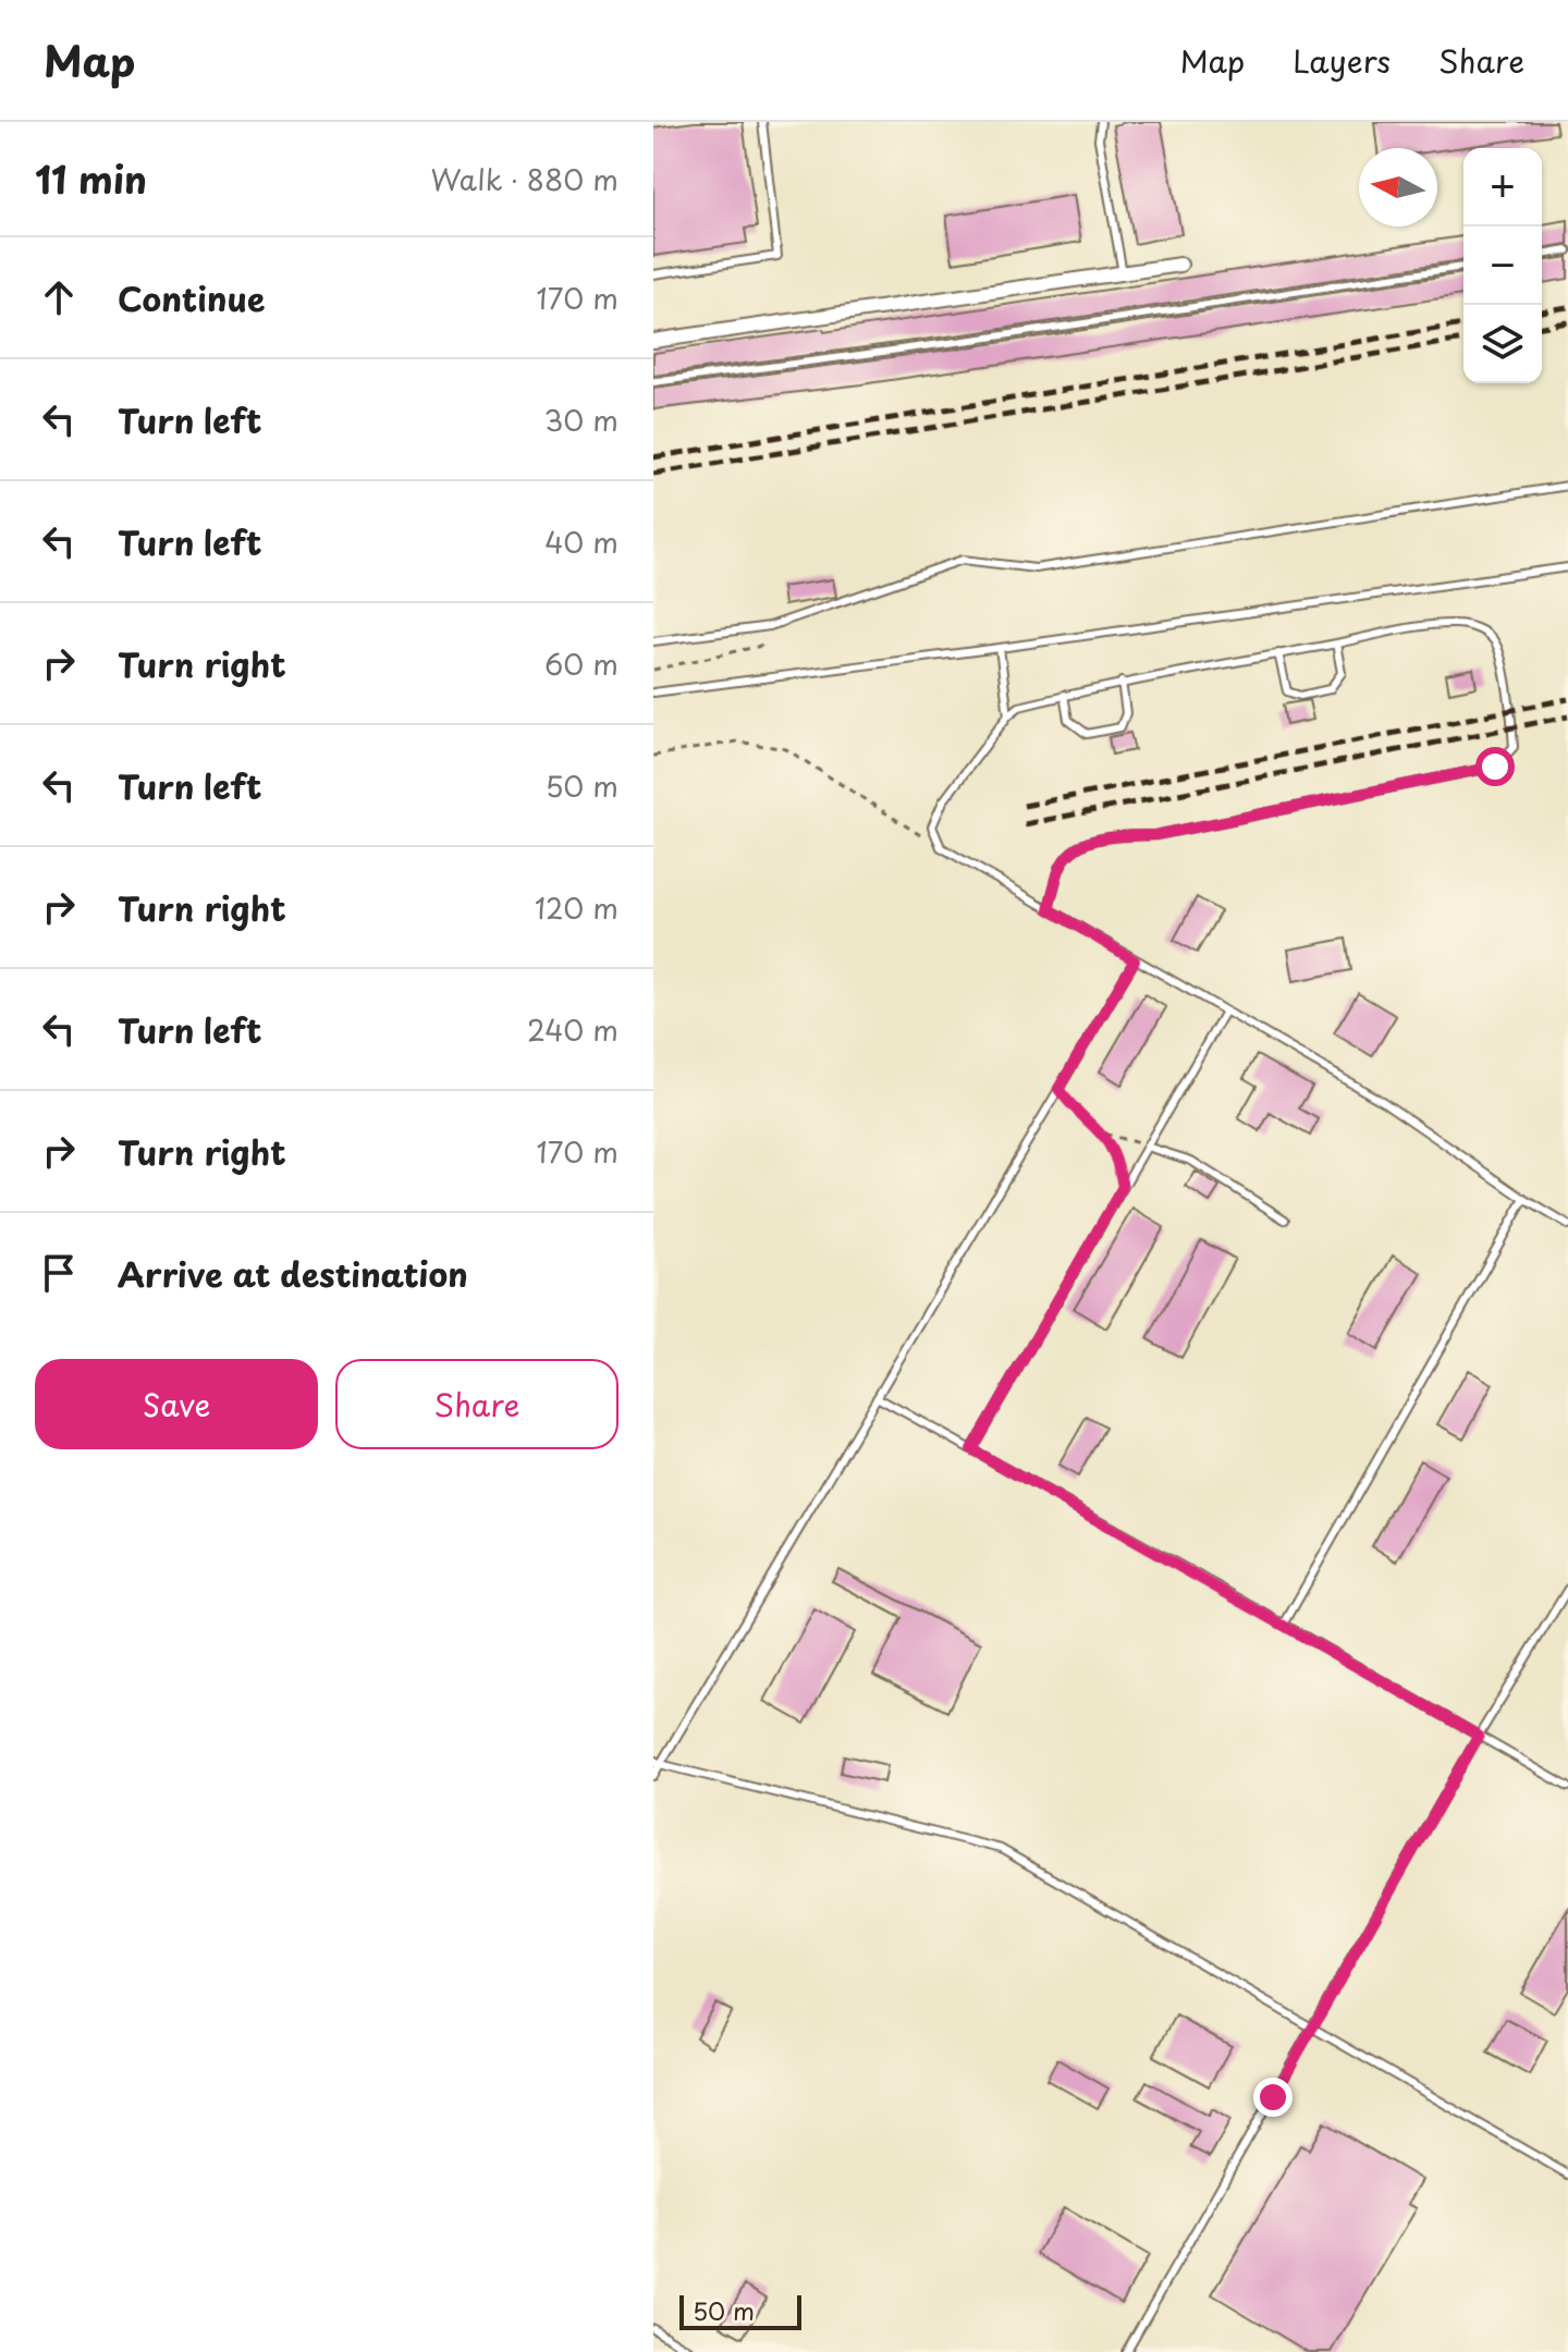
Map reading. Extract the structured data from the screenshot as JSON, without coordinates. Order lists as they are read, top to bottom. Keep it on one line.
{"scale_bar":"50 m","north":"left","page":{"header":"Map","nav":["Map","Layers","Share"],"heading":["11 min","Walk · 880 m"],"map_buttons":["+","−"],"list":[["Continue","170 m"],["Turn left","30 m"],["Turn left","40 m"],["Turn right","60 m"],["Turn left","50 m"],["Turn right","120 m"],["Turn left","240 m"],["Turn right","170 m"],"Arrive at destination"],"buttons":["Save","Share"],"scale":"50 m"}}
